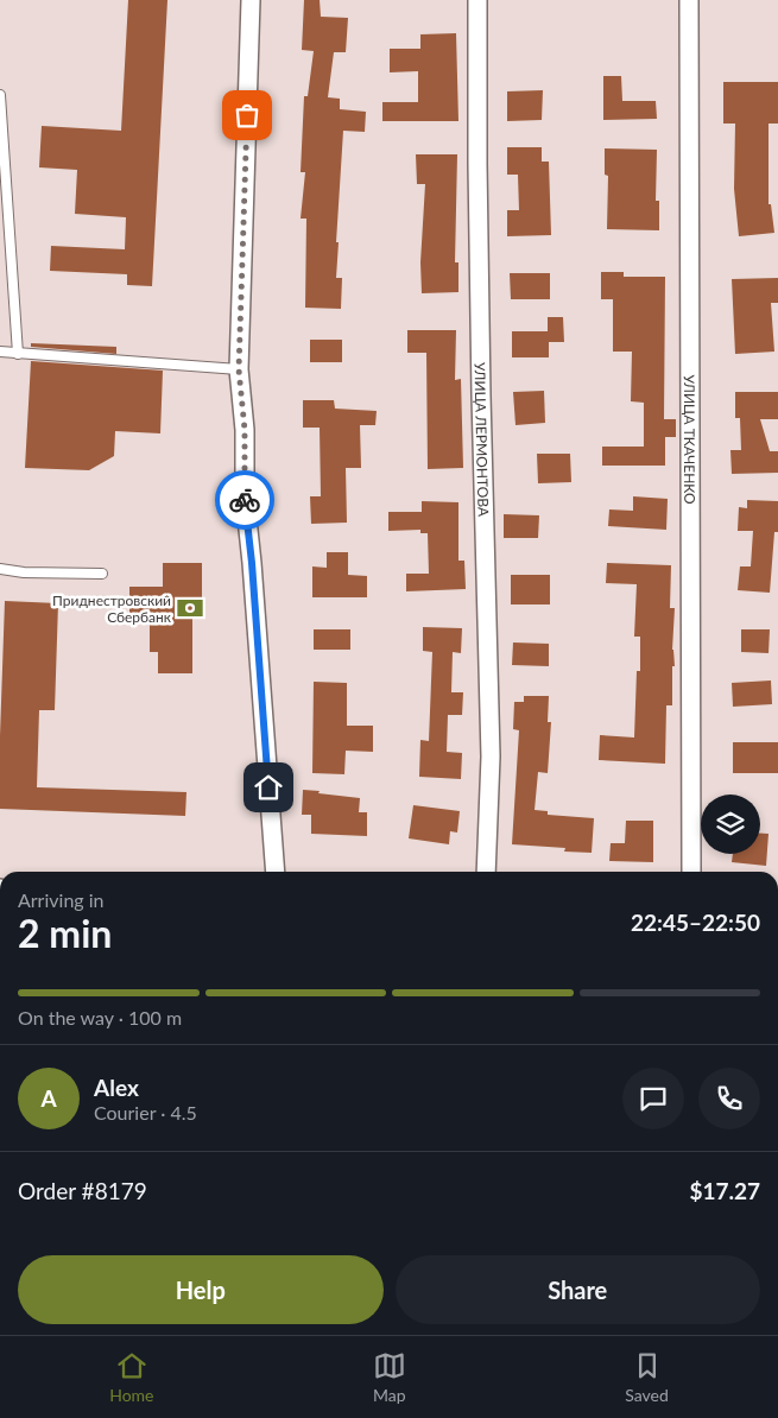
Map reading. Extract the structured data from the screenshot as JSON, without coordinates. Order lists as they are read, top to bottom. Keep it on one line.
{"streets":{"street":["УЛИЦА ЛЕРМОНТОВА","УЛИЦА ТКАЧЕНКО"]},"places":{"bank":["Приднестровский Сбербанк"]},"page":{"heading":["2 min","Arriving in","22:45–22:50"],"panel":["Alex","Courier · 4.5","Order #8179","$17.27"],"bar":"On the way · 100 m","round":"A","buttons":["Help","Share"],"tabs":["Home","Map","Saved"]}}
